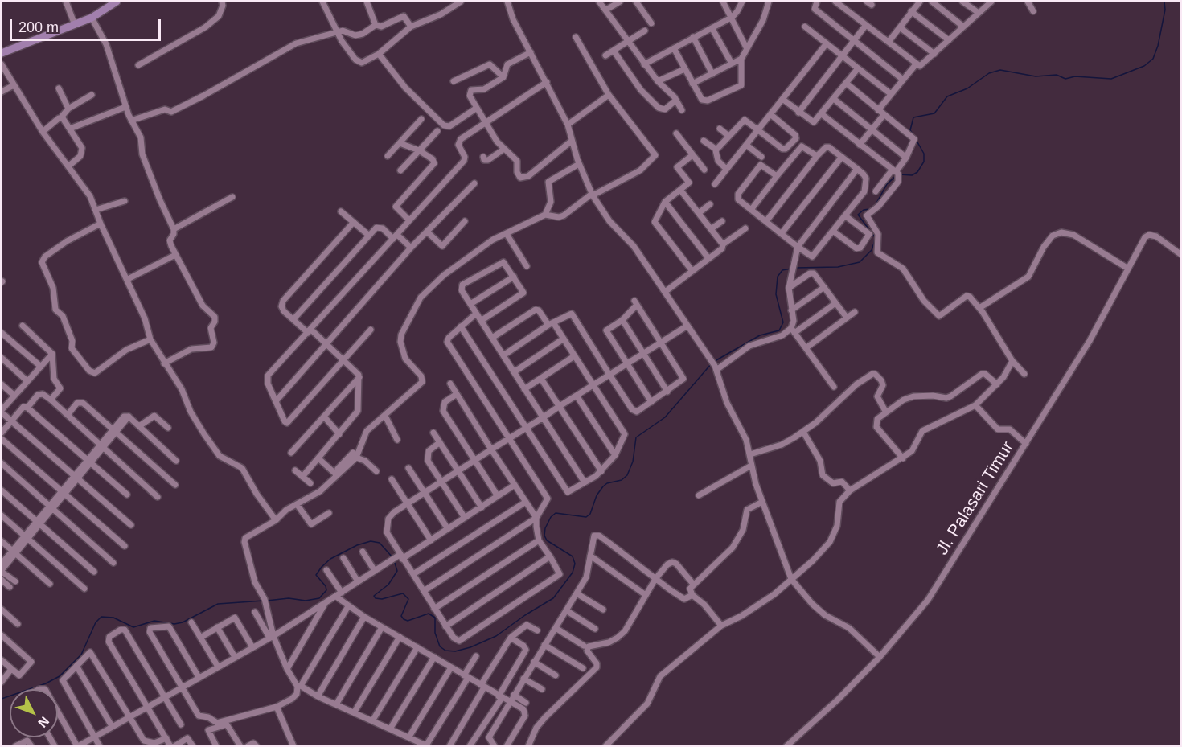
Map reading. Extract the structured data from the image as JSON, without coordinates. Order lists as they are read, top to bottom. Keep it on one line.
{"streets":{"street":["Jl. Palasari Timur"]},"scale_bar":"200 m","north":"bottom right"}
